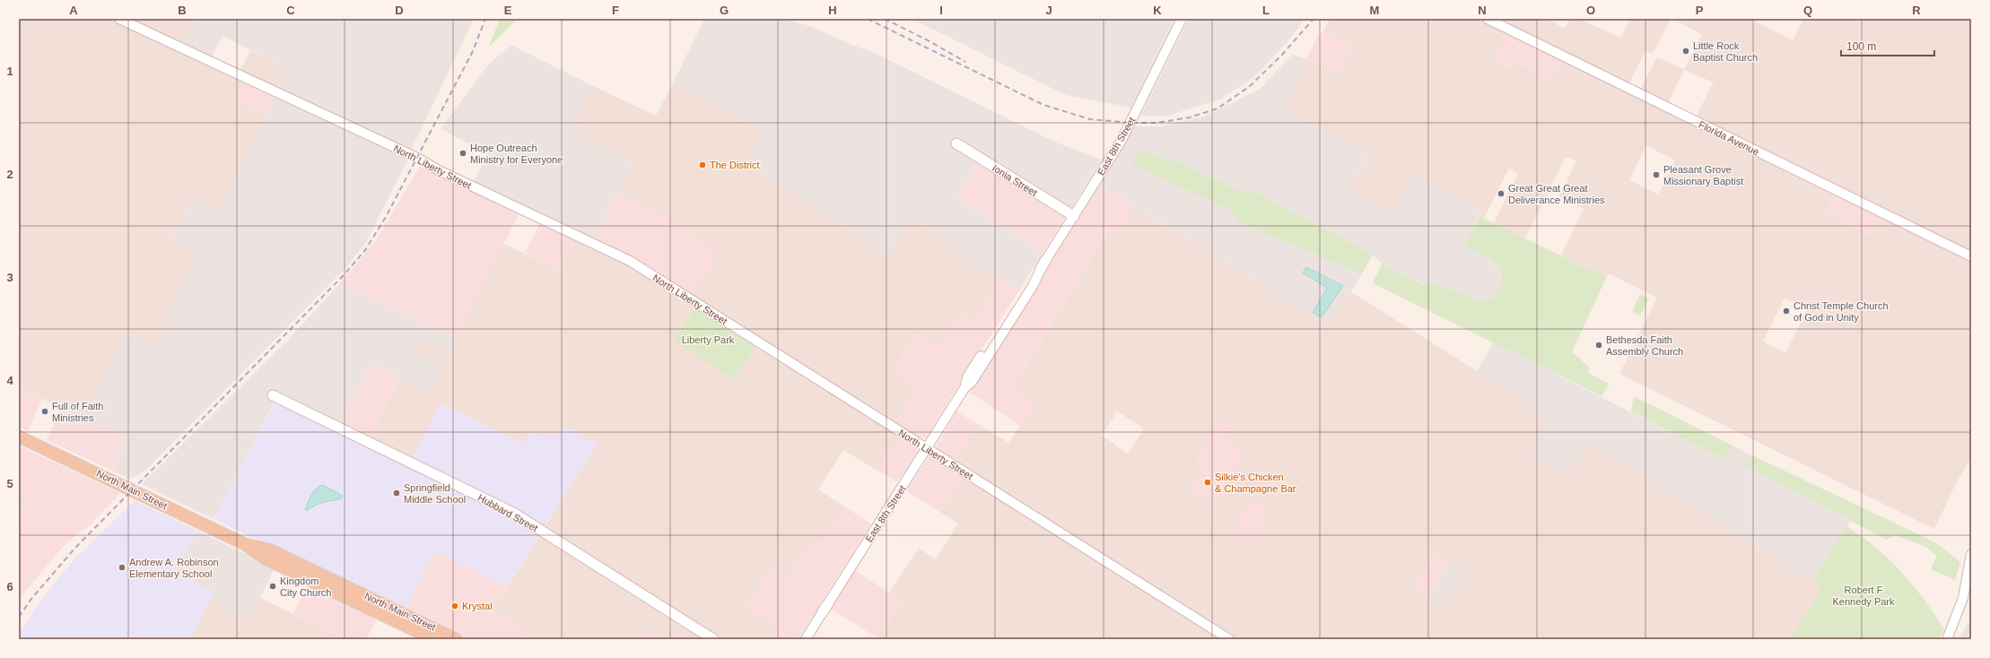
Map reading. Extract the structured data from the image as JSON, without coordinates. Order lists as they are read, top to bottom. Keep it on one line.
{"streets":{"main road":["East 8th Street","Ionia Street","North Main Street","Hubbard Street"],"street":["Florida Avenue","North Liberty Street"]},"crossings":[["East 8th Street","North Liberty Street"],["East 8th Street","Ionia Street"]],"parks":["Liberty Park","Robert F Kennedy Park"],"places":["Little Rock Baptist Church","Hope Outreach Ministry for Everyone","The District","Pleasant Grove Missionary Baptist","Great Great Great Deliverance Ministries","Christ Temple Church of God in Unity","Bethesda Faith Assembly Church","Full of Faith Ministries","Silkie's Chicken & Champagne Bar","Springfield Middle School","Andrew A. Robinson Elementary School","Kingdom City Church","Krystal"],"scale_bar":"100 m","grid":{"columns":["A","B","C","D","E","F","G","H","I","J","K","L","M","N","O","P","Q","R"],"rows":["1","2","3","4","5","6"]}}
